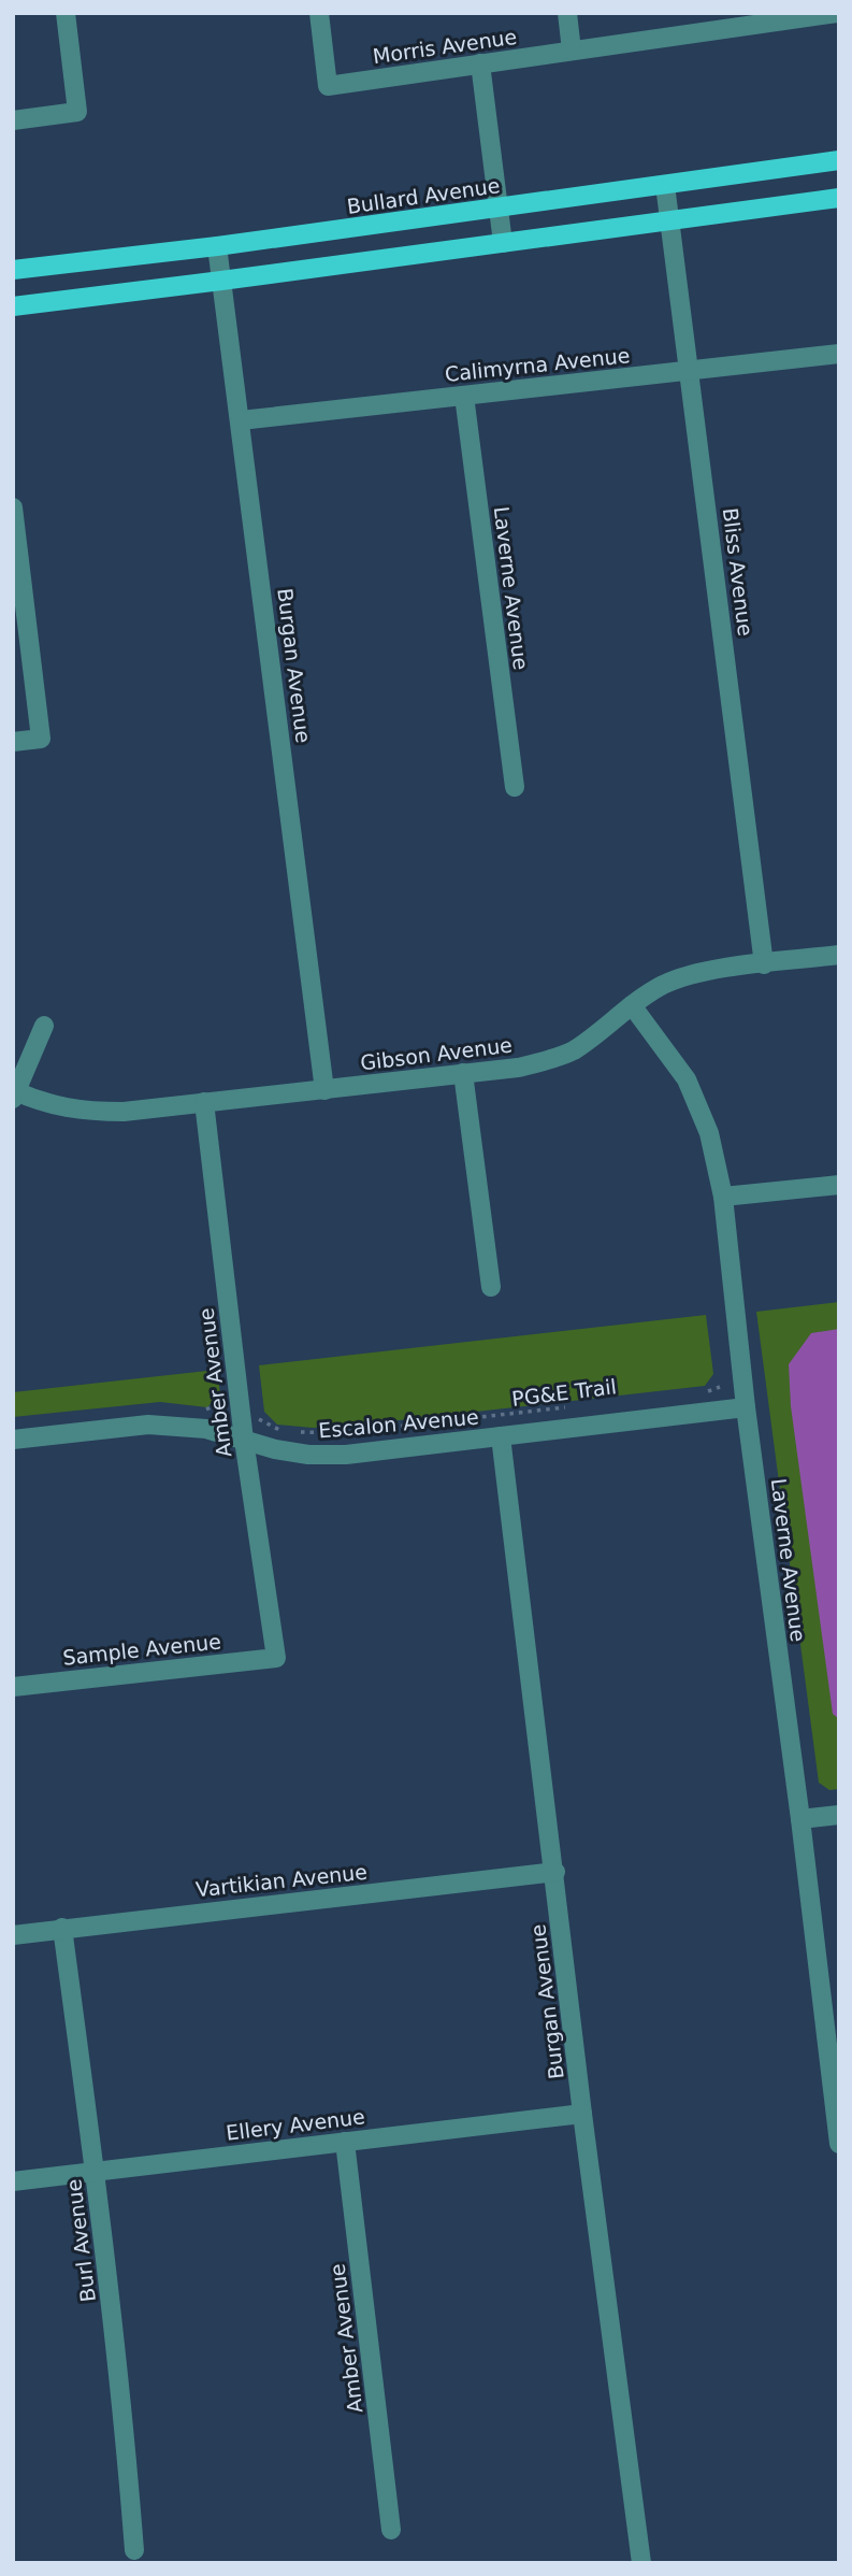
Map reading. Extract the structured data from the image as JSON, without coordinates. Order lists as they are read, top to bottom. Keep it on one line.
{"streets":{"main road":["Bullard Avenue"],"street":["Morris Avenue","Calimyrna Avenue","Bliss Avenue","Laverne Avenue","Burgan Avenue","Gibson Avenue","Amber Avenue","Escalon Avenue","Sample Avenue","Vartikian Avenue","Ellery Avenue","Burl Avenue"],"path":["PG&E Trail"]},"crossings":[["Bullard Avenue","Bliss Avenue"],["Bullard Avenue","Burgan Avenue"],["Calimyrna Avenue","Bliss Avenue"],["Calimyrna Avenue","Laverne Avenue"],["Calimyrna Avenue","Burgan Avenue"],["Bliss Avenue","Gibson Avenue"],["Laverne Avenue","Gibson Avenue"],["Laverne Avenue","Escalon Avenue"],["Burgan Avenue","Gibson Avenue"],["Burgan Avenue","Escalon Avenue"],["Burgan Avenue","Vartikian Avenue"],["Burgan Avenue","Ellery Avenue"],["Gibson Avenue","Amber Avenue"],["Amber Avenue","PG&E Trail"],["Amber Avenue","Escalon Avenue"],["Amber Avenue","Sample Avenue"],["Amber Avenue","Ellery Avenue"],["Vartikian Avenue","Burl Avenue"],["Ellery Avenue","Burl Avenue"]]}
